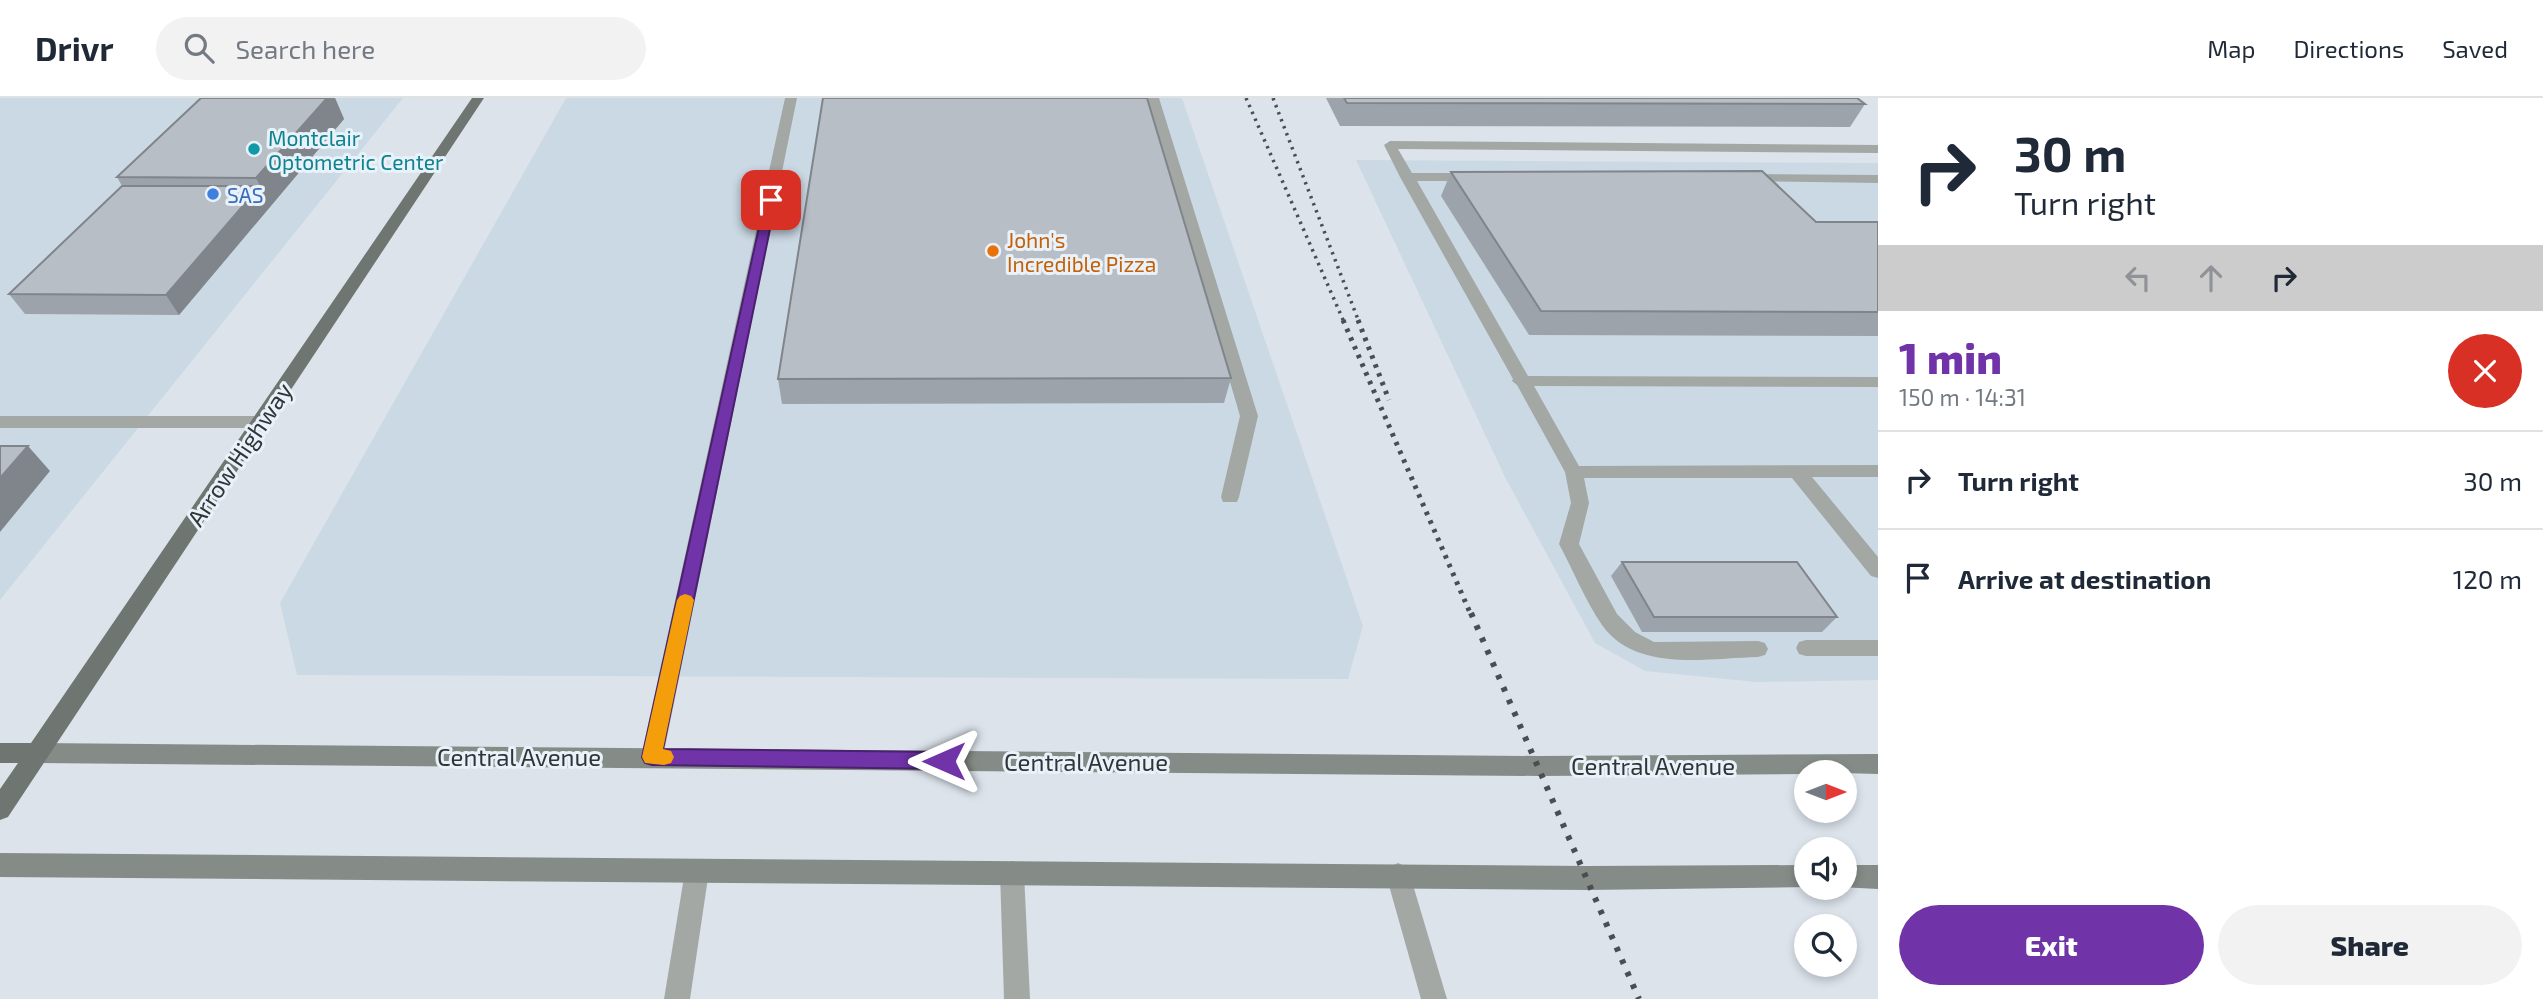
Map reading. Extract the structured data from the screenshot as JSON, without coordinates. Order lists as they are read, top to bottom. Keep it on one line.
{"streets":{"main road":["Arrow Highway","Central Avenue"]},"crossings":[["Arrow Highway","Central Avenue"]],"places":["Montclair Optometric Center","SAS","John's Incredible Pizza"],"north":"right","page":{"header":"Drivr","search":"Search here","nav":["Map","Directions","Saved"],"turn":["30 m","Turn right"],"heading":["1 min","150 m · 14:31"],"list":[{"name":"Turn right","value":"30 m"},{"name":"Arrive at destination","value":"120 m"}],"buttons":["Exit","Share"]}}
